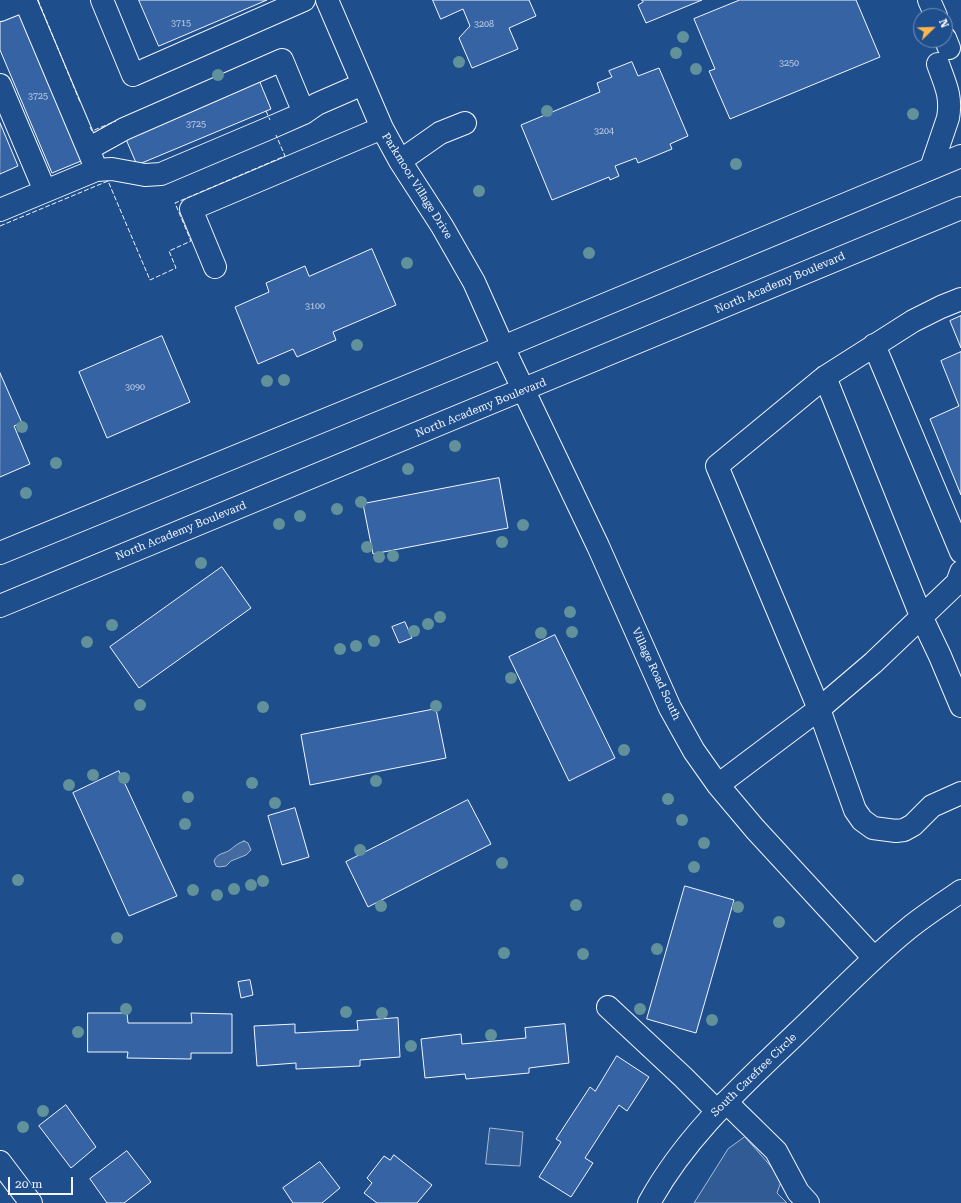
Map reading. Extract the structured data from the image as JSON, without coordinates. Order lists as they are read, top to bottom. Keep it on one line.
{"streets":{"main road":["Parkmoor Village Drive","North Academy Boulevard","Village Road South","South Carefree Circle"]},"crossings":[["Parkmoor Village Drive","Village Road South"],["North Academy Boulevard","Village Road South"],["Village Road South","South Carefree Circle"]],"house_numbers":["3715","3208","3250","3725","3725","3204","3100","3090"],"scale_bar":"20 m","north":"top right"}
